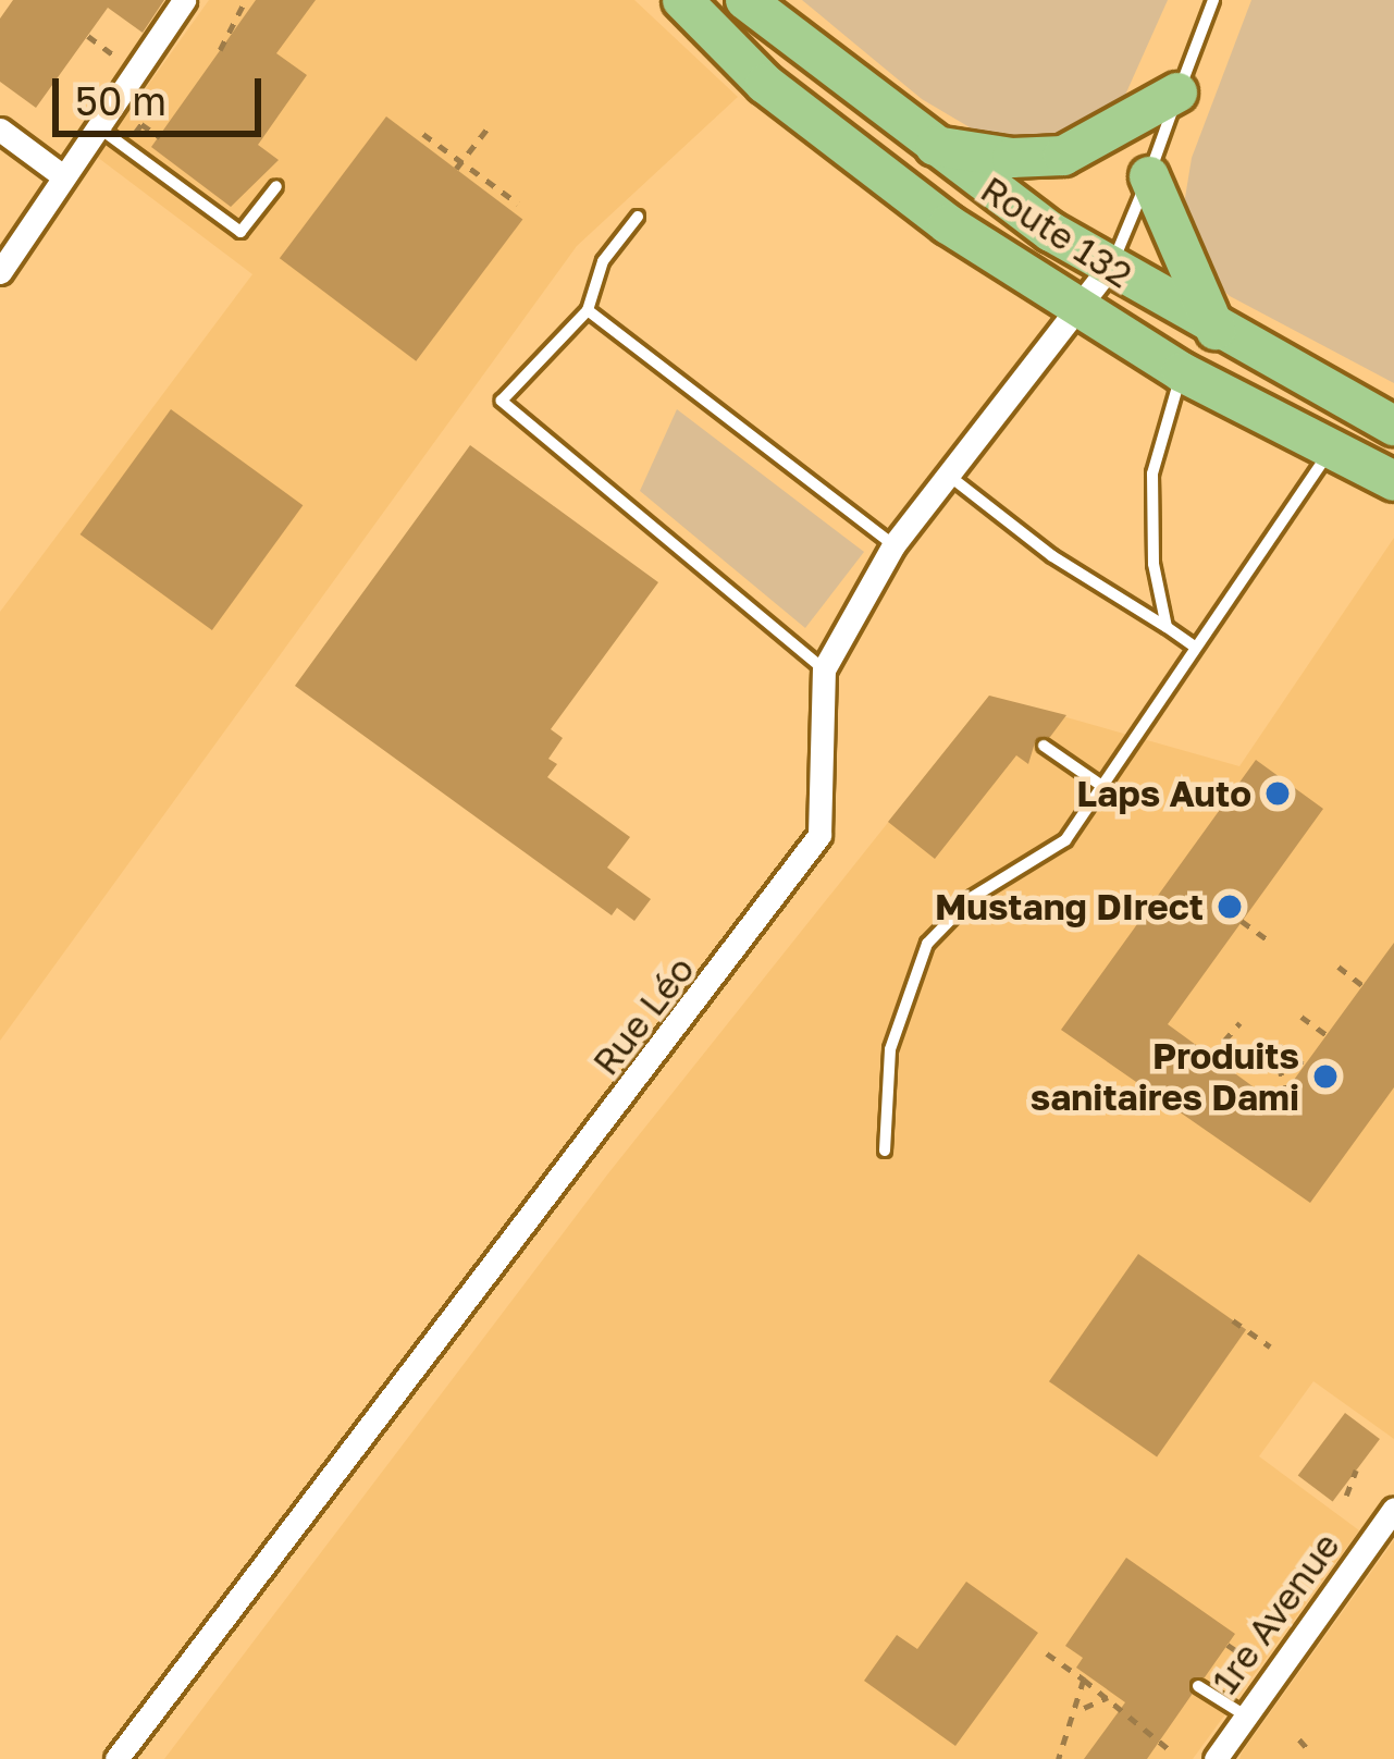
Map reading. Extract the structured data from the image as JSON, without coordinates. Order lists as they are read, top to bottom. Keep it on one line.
{"streets":{"highway":["Route 132"],"street":["Rue Léo","1re Avenue"]},"crossings":[["Route 132","Rue Léo"]],"places":["Laps Auto","Mustang DIrect","Produits sanitaires Dami"],"scale_bar":"50 m"}
